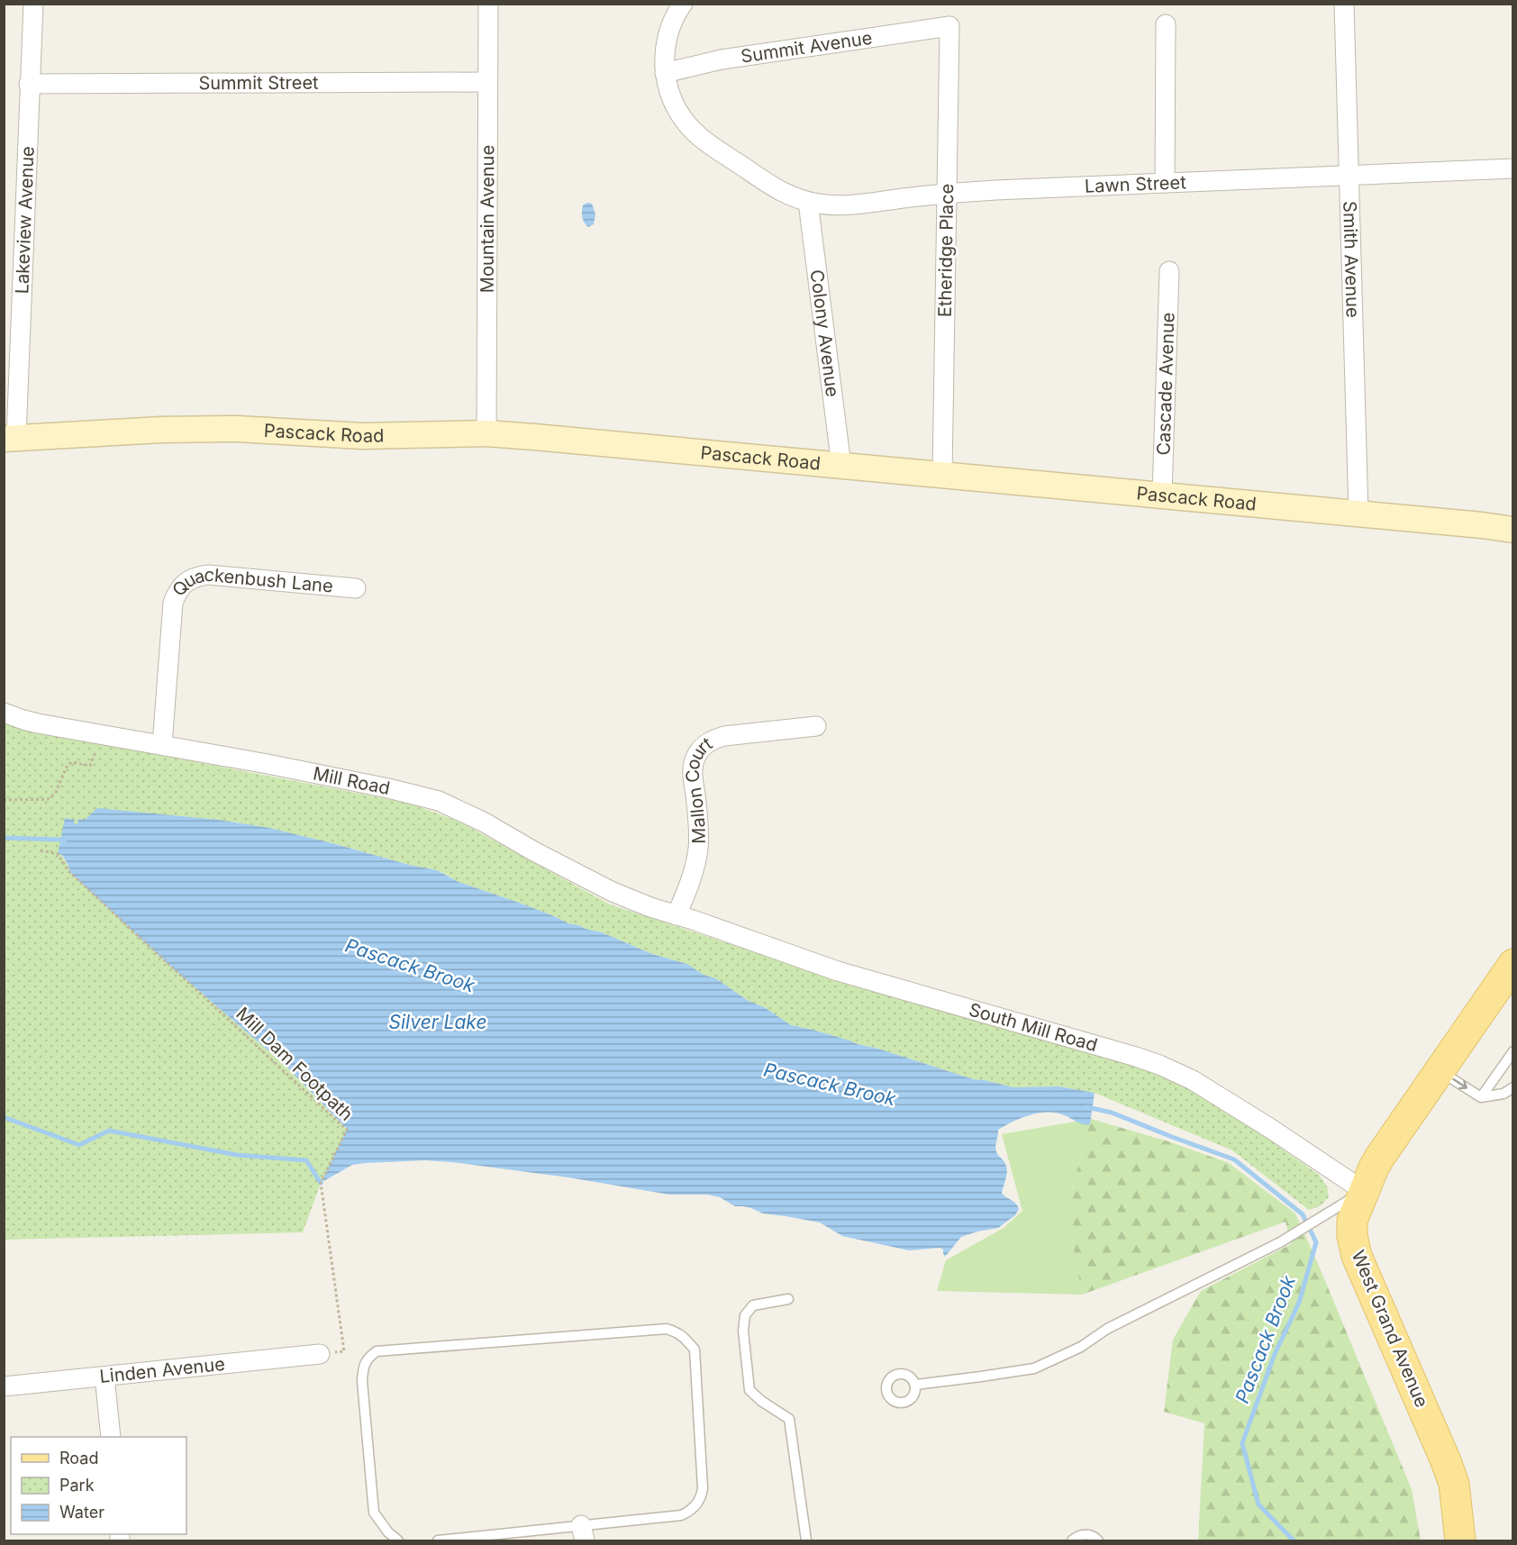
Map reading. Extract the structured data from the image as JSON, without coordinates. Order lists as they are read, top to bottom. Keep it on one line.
{"streets":{"main road":["West Grand Avenue"],"street":["Summit Avenue","Summit Street","Lawn Street","Mountain Avenue","Lakeview Avenue","Etheridge Place","Smith Avenue","Colony Avenue","Cascade Avenue","Pascack Road","Quackenbush Lane","Mill Road","Mallon Court","South Mill Road","Linden Avenue"],"path":["Mill Dam Footpath"]},"crossings":[["Summit Avenue","Lawn Street"],["Summit Avenue","Etheridge Place"],["Summit Street","Mountain Avenue"],["Summit Street","Lakeview Avenue"],["Lawn Street","Etheridge Place"],["Lawn Street","Smith Avenue"],["Lawn Street","Colony Avenue"],["Mountain Avenue","Pascack Road"],["Lakeview Avenue","Pascack Road"],["Etheridge Place","Pascack Road"],["Smith Avenue","Pascack Road"],["Colony Avenue","Pascack Road"],["Cascade Avenue","Pascack Road"],["Quackenbush Lane","Mill Road"],["Mill Road","Mallon Court"],["Mill Road","South Mill Road"],["Mallon Court","South Mill Road"],["South Mill Road","West Grand Avenue"],["Mill Dam Footpath","Linden Avenue"]],"water":["Pascack Brook","Silver Lake"],"legend":["Road","Park","Water"]}
